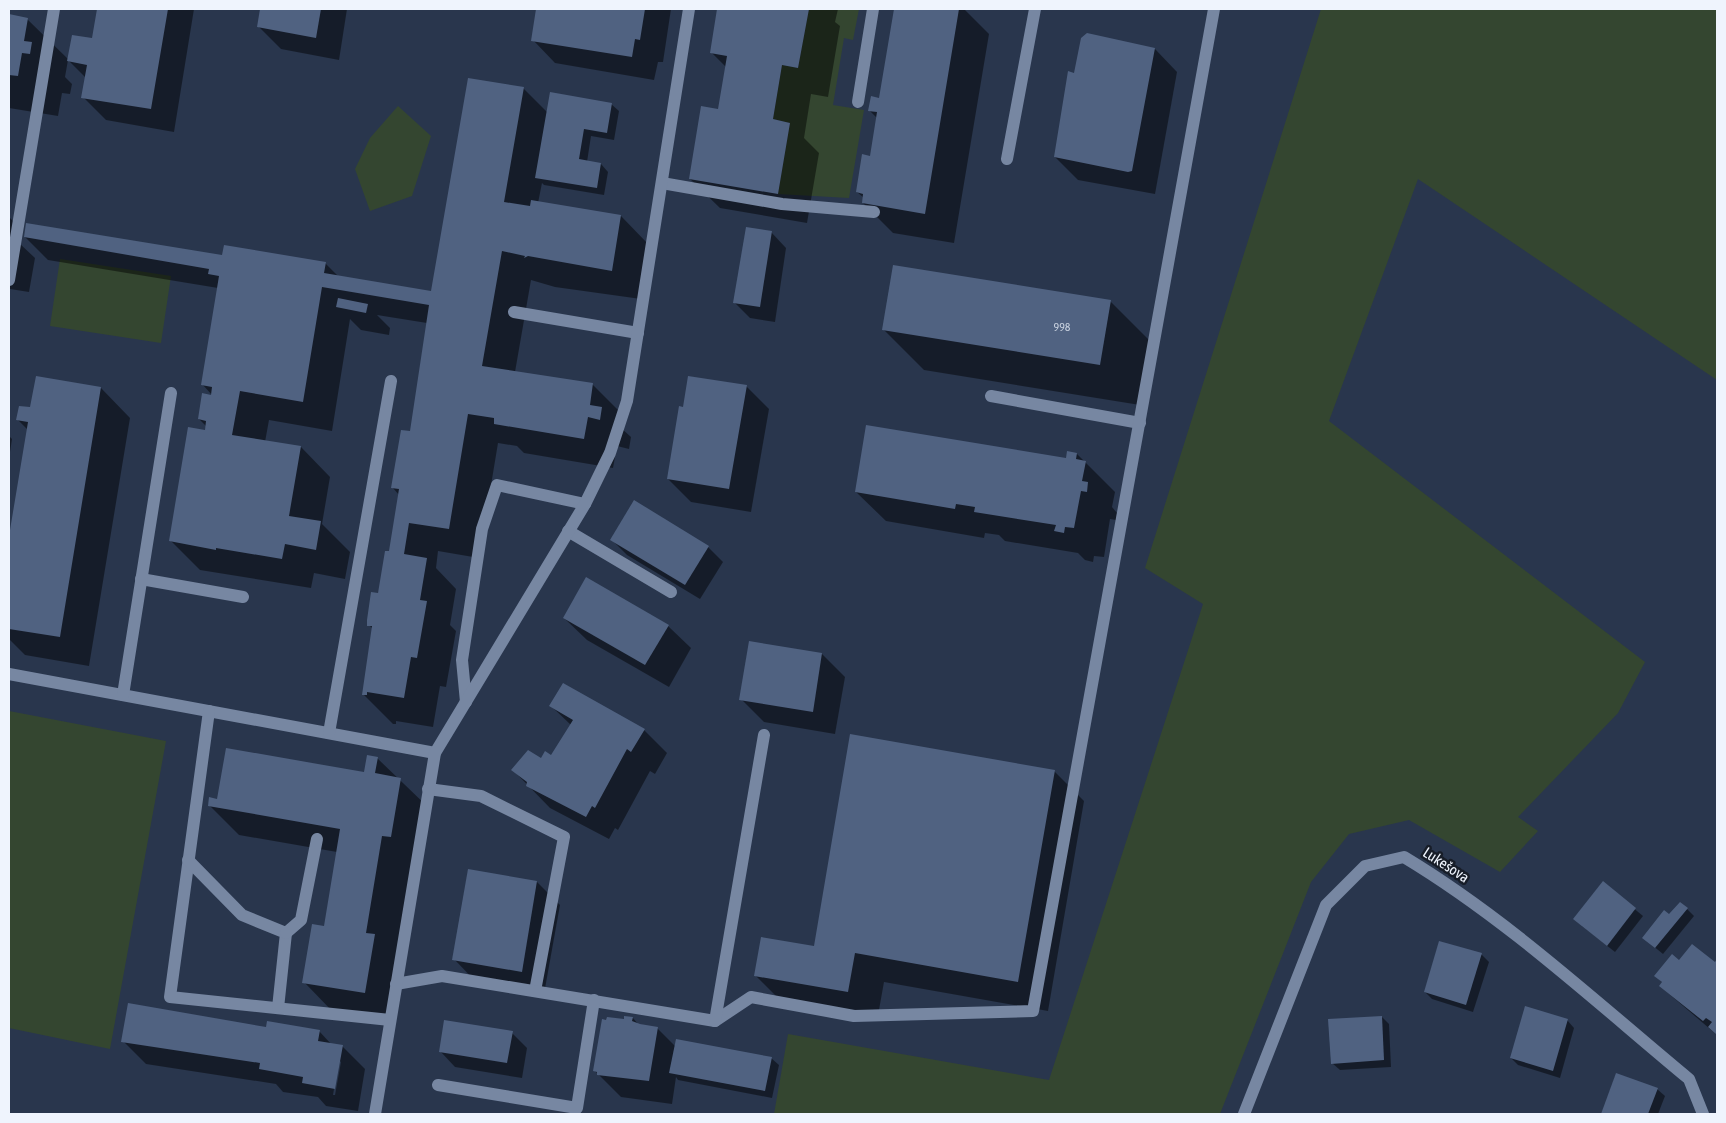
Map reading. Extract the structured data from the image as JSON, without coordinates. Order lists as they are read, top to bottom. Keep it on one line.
{"streets":{"street":["Lukešova"]},"house_numbers":["998"]}
